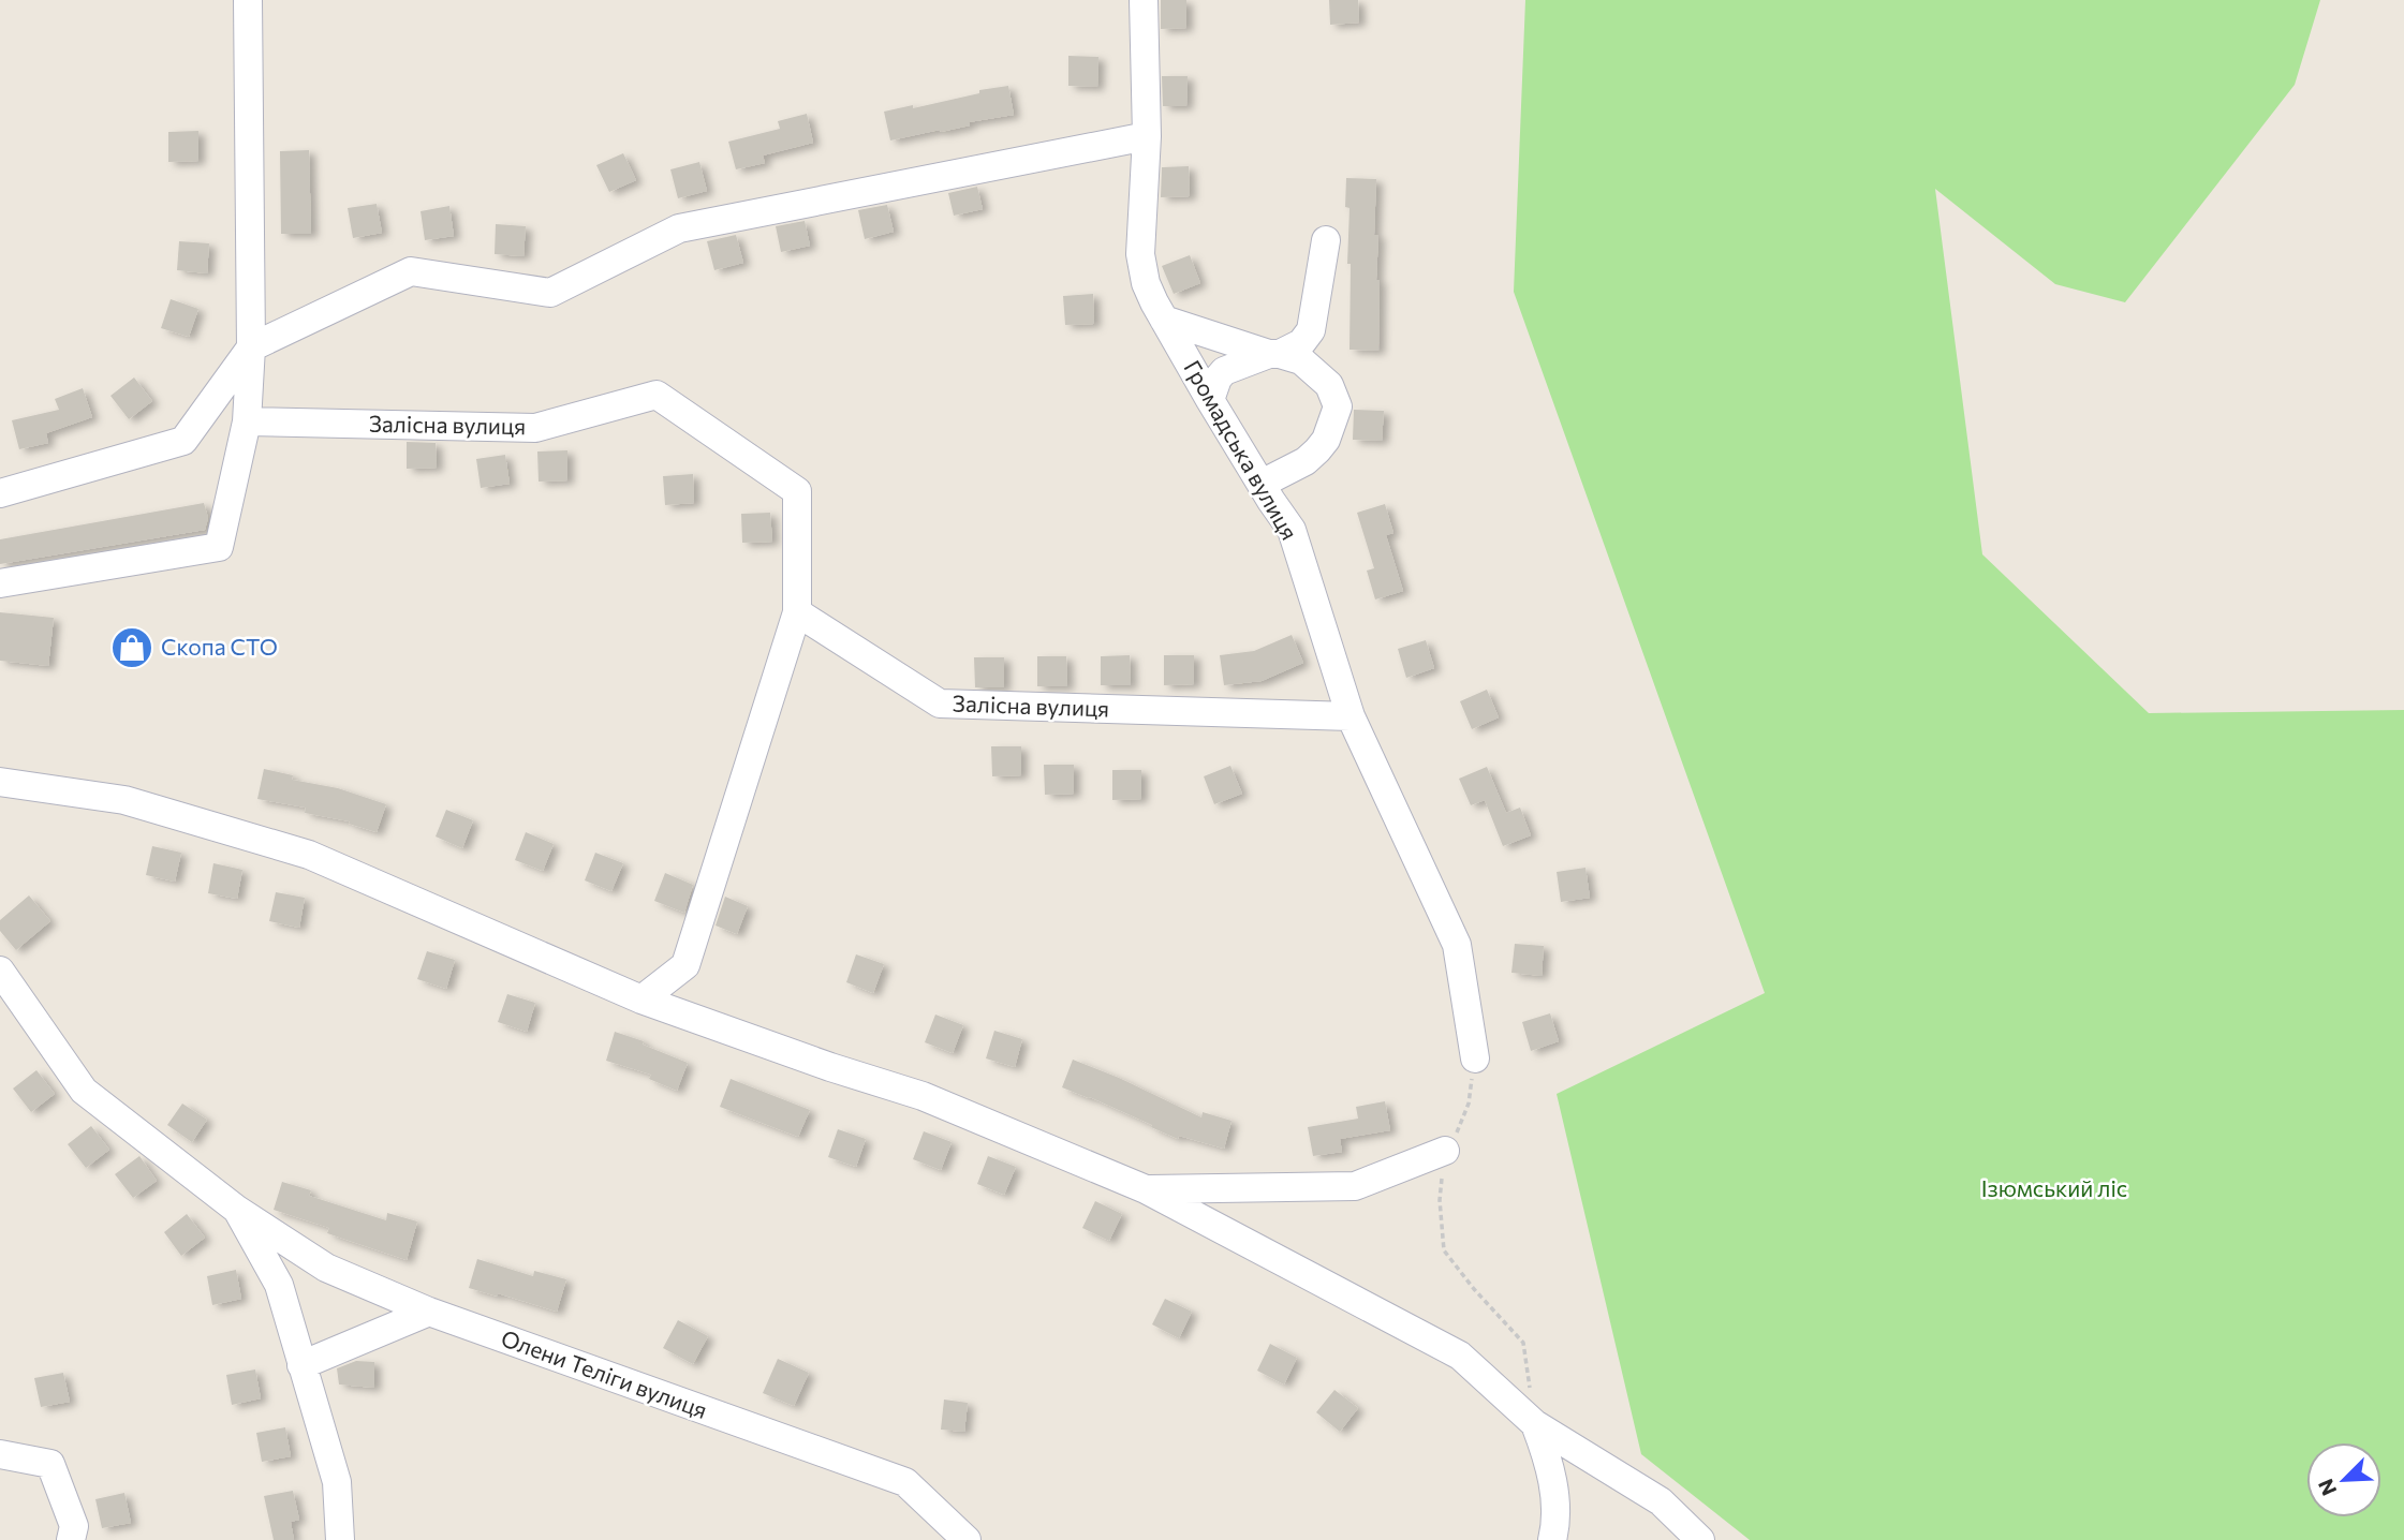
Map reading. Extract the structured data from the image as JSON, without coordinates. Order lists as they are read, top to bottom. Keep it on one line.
{"streets":{"street":["Залісна вулиця","Громадська вулиця","Олени Теліги вулиця"]},"crossings":[["Залісна вулиця","Громадська вулиця"]],"parks":["Ізюмський ліс"],"places":{"shop":["Скопа СТО"]},"north":"bottom left"}
